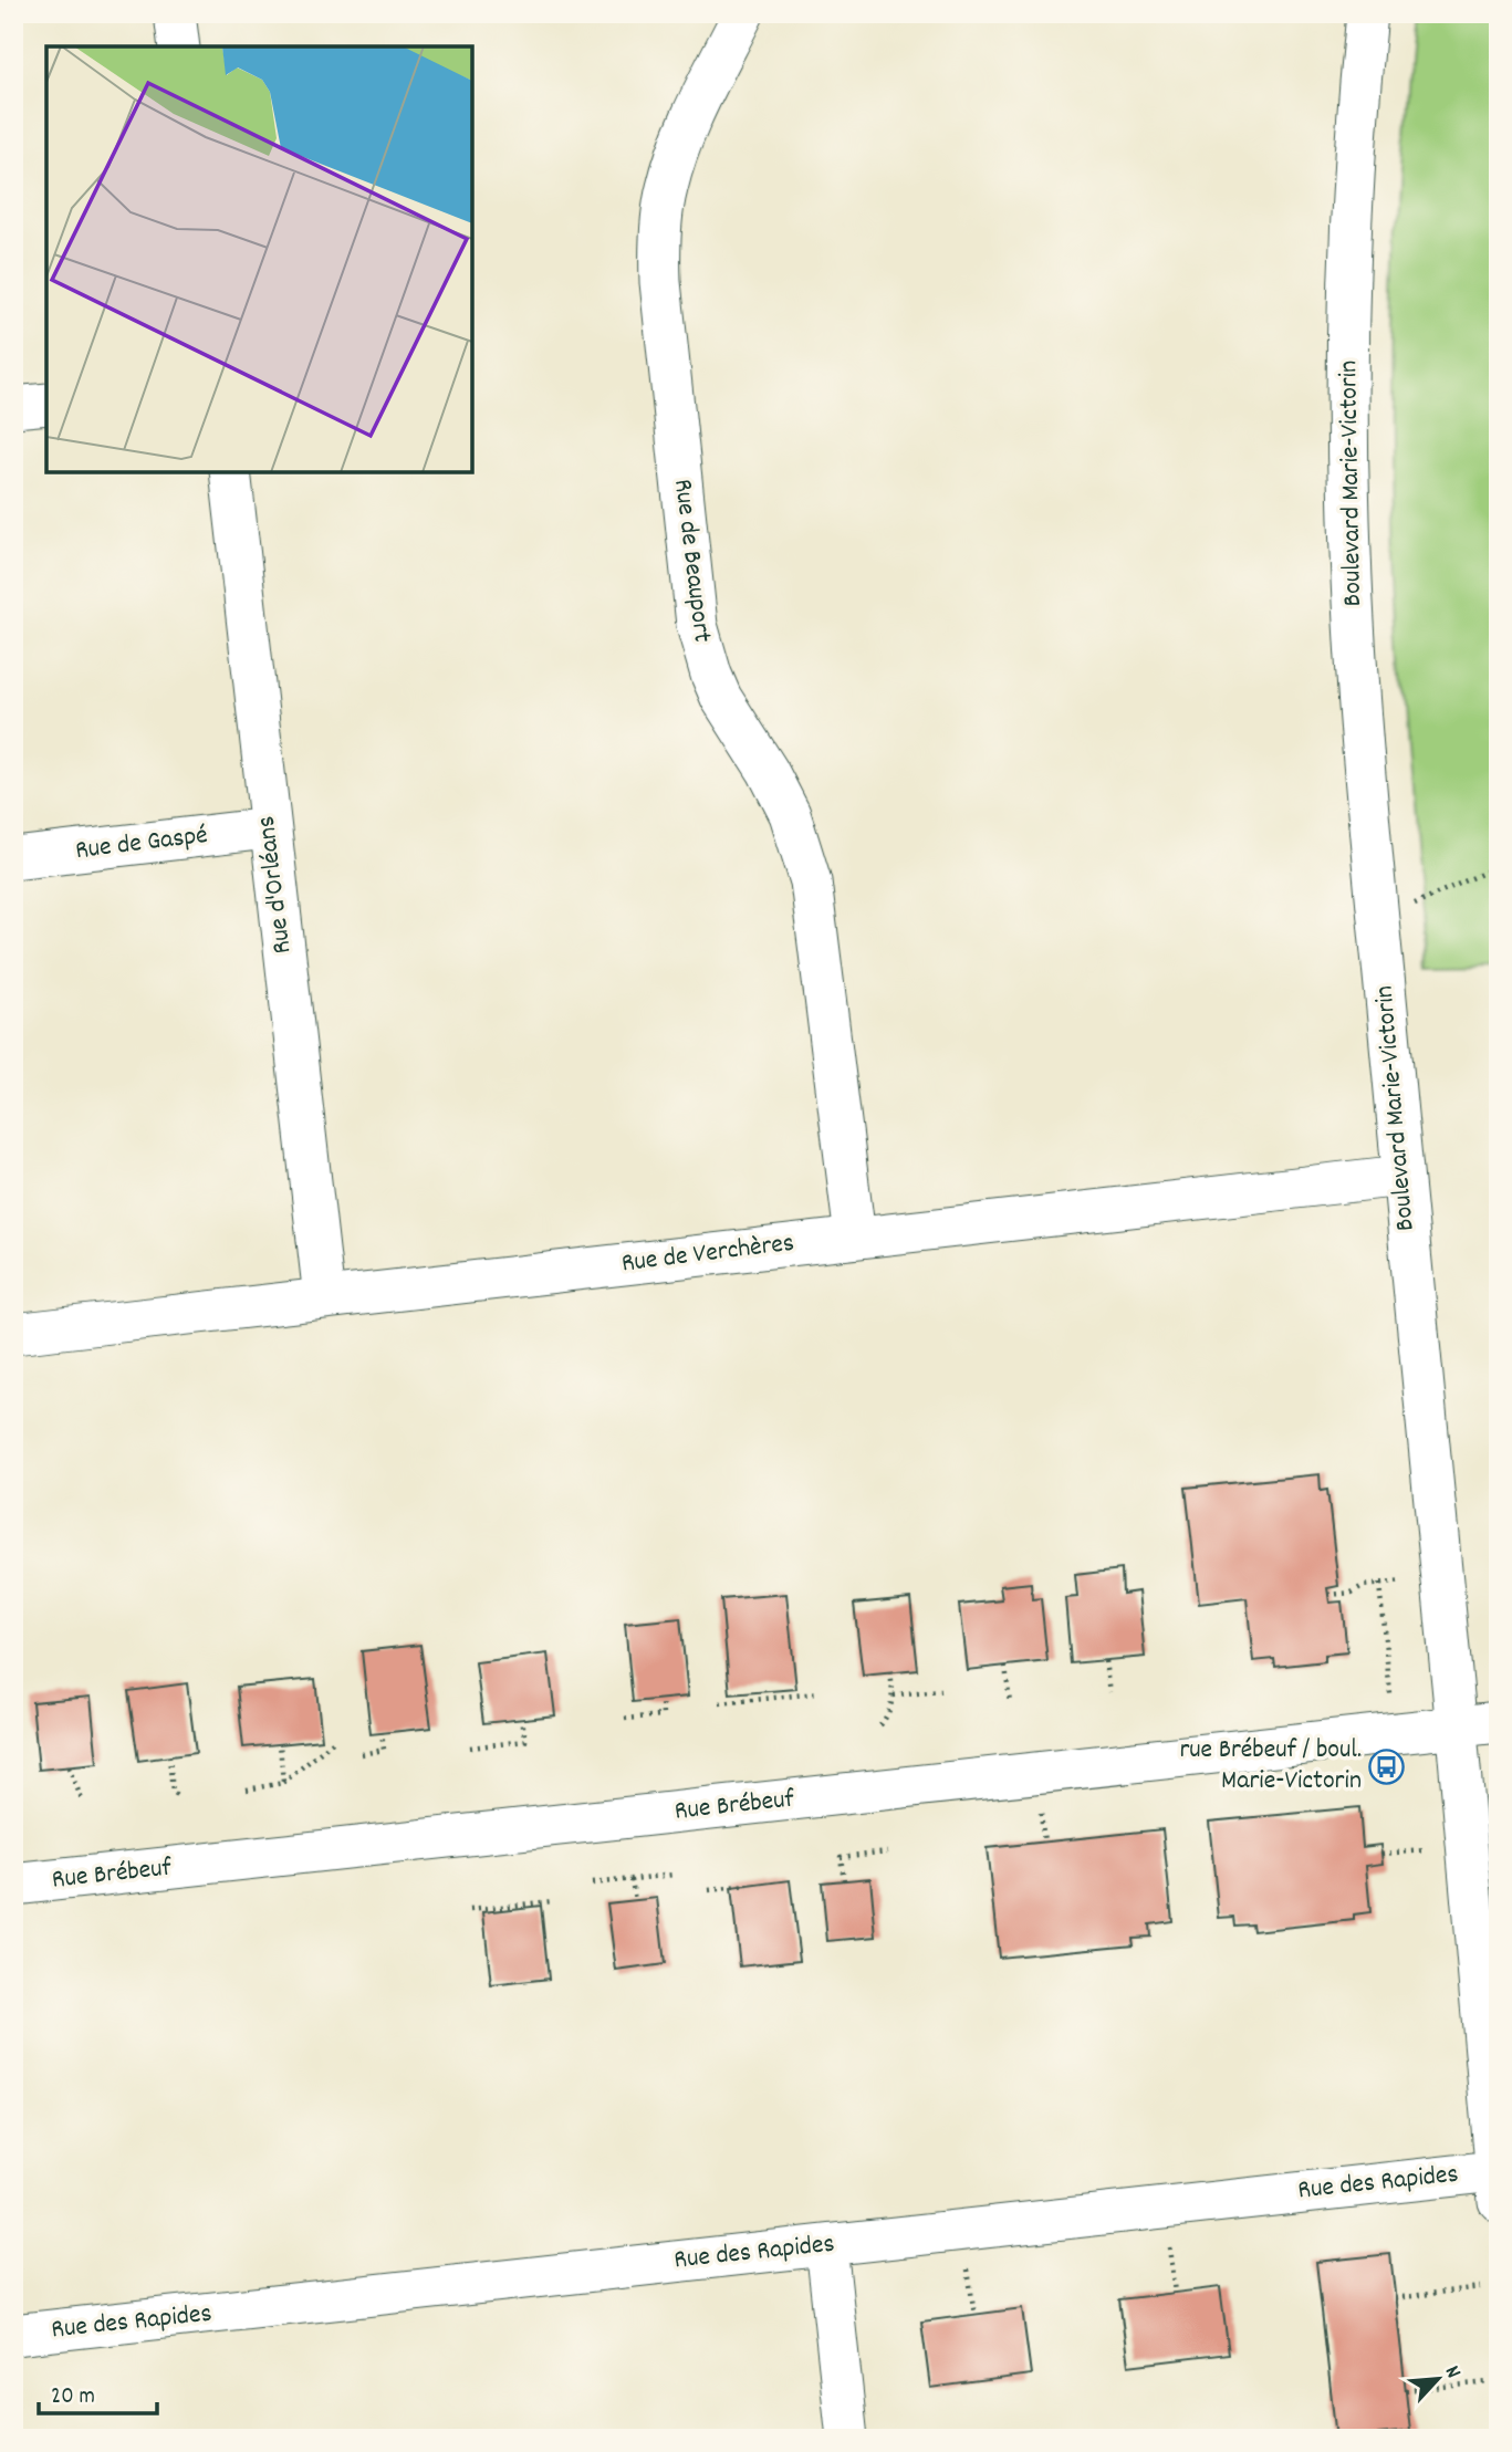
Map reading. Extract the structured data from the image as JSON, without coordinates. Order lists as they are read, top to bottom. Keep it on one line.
{"streets":{"street":["Boulevard Marie-Victorin","Rue de Beauport","Rue de Gaspé","Rue d'Orléans","Rue de Verchères","Rue Brébeuf","Rue des Rapides"]},"crossings":[["Boulevard Marie-Victorin","Rue de Verchères"],["Boulevard Marie-Victorin","Rue Brébeuf"],["Boulevard Marie-Victorin","Rue des Rapides"],["Rue de Beauport","Rue de Verchères"],["Rue de Gaspé","Rue d'Orléans"],["Rue d'Orléans","Rue de Verchères"]],"places":{"bus stop":["rue Brébeuf / boul. Marie-Victorin"]},"scale_bar":"20 m","north":"top right"}
